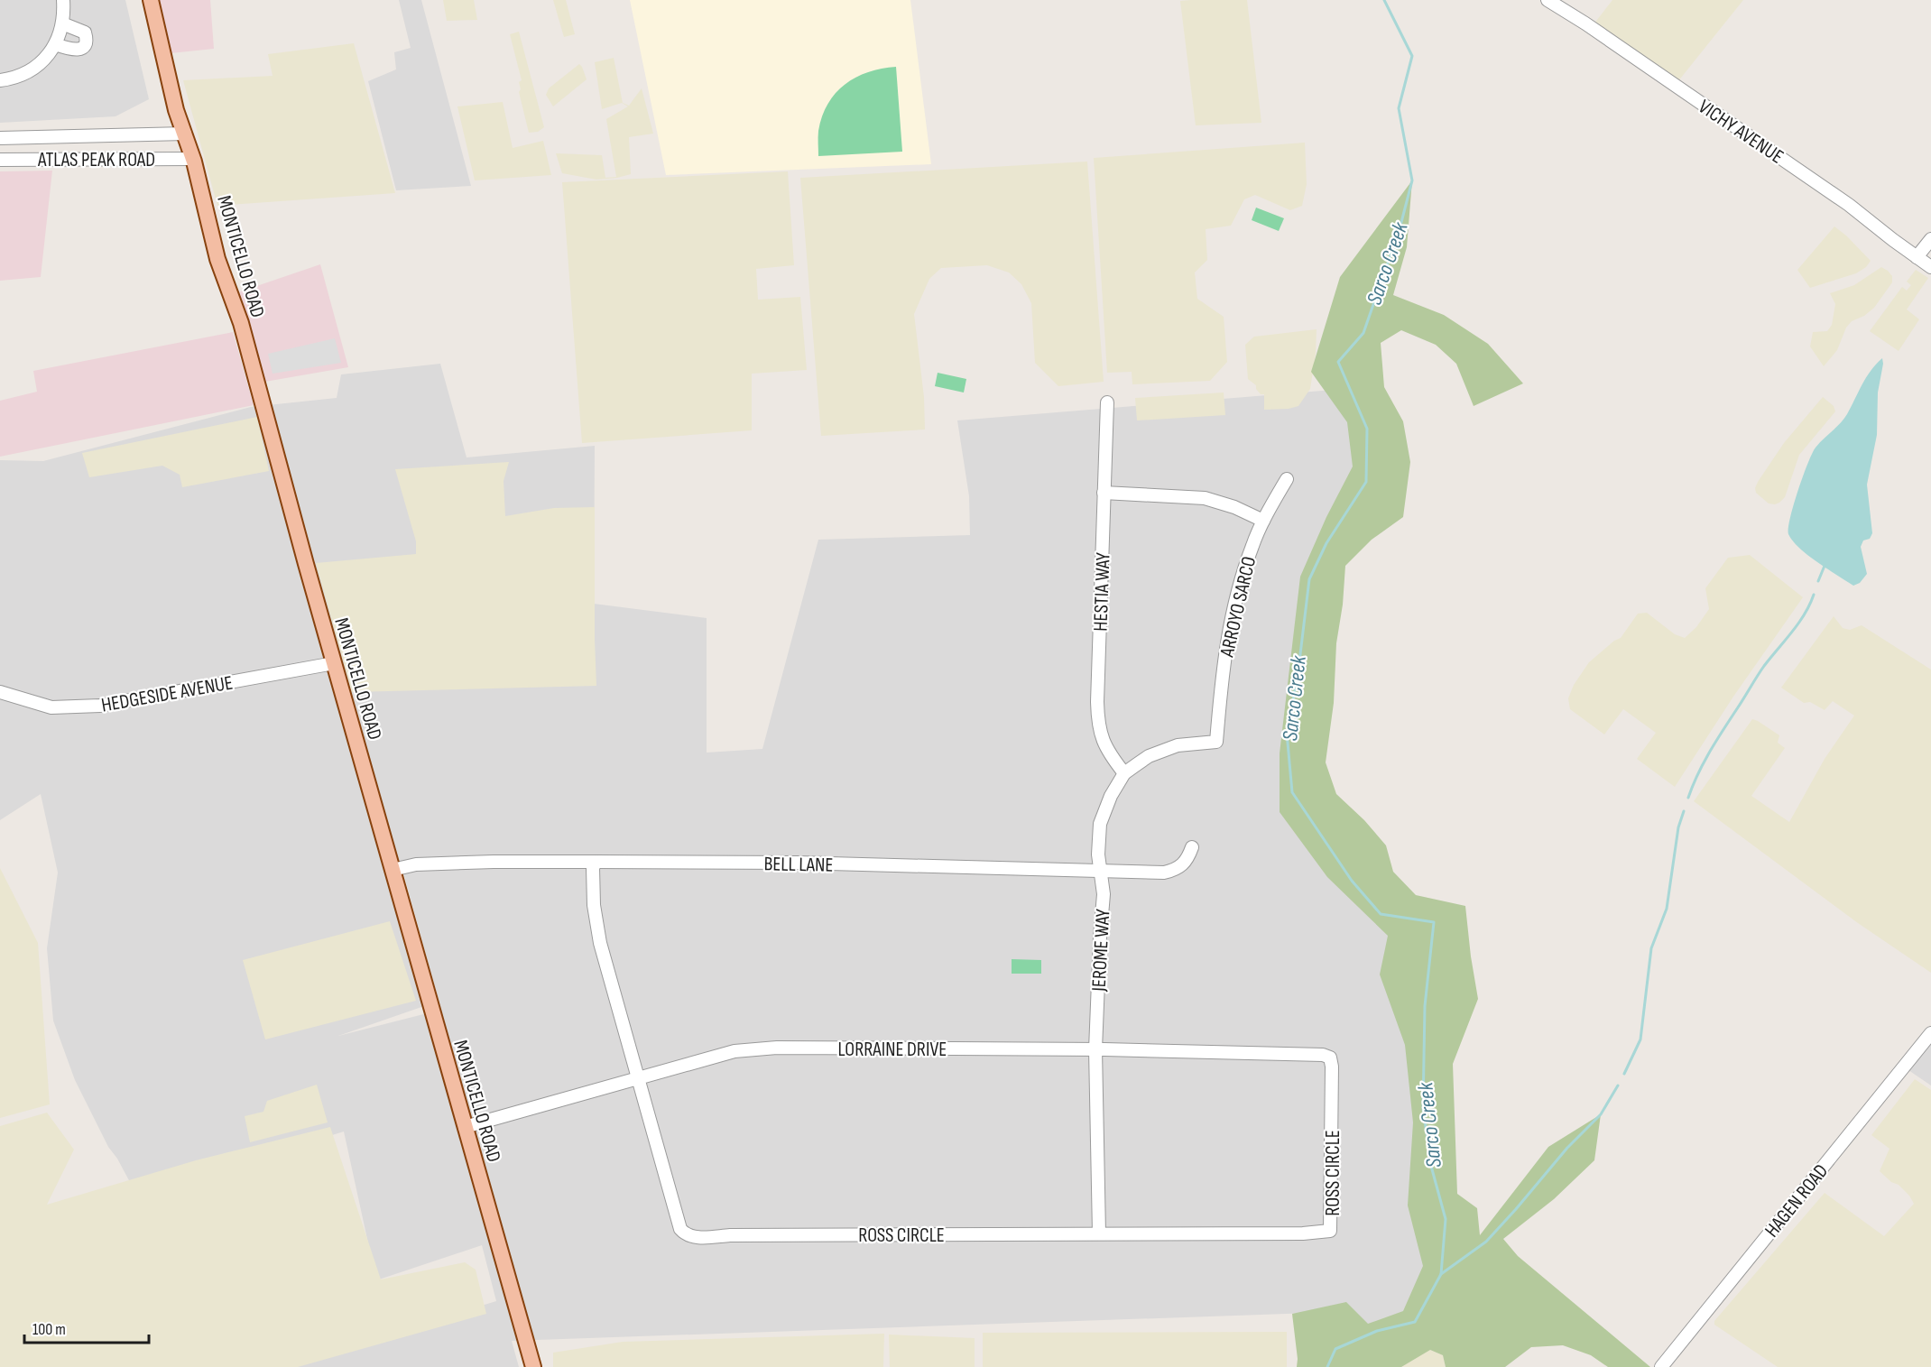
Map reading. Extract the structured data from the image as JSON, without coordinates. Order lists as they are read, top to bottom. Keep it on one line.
{"streets":{"main road":["MONTICELLO ROAD"],"street":["VICHY AVENUE","ATLAS PEAK ROAD","HESTIA WAY","ARROYO SARCO","HEDGESIDE AVENUE","BELL LANE","JEROME WAY","LORRAINE DRIVE","ROSS CIRCLE","HAGEN ROAD"]},"crossings":[["ATLAS PEAK ROAD","MONTICELLO ROAD"],["MONTICELLO ROAD","HEDGESIDE AVENUE"],["MONTICELLO ROAD","BELL LANE"],["MONTICELLO ROAD","LORRAINE DRIVE"],["HESTIA WAY","JEROME WAY"],["ARROYO SARCO","JEROME WAY"],["BELL LANE","JEROME WAY"],["BELL LANE","ROSS CIRCLE"],["JEROME WAY","LORRAINE DRIVE"],["JEROME WAY","ROSS CIRCLE"],["LORRAINE DRIVE","ROSS CIRCLE"]],"water":["Sarco Creek"],"scale_bar":"100 m"}
